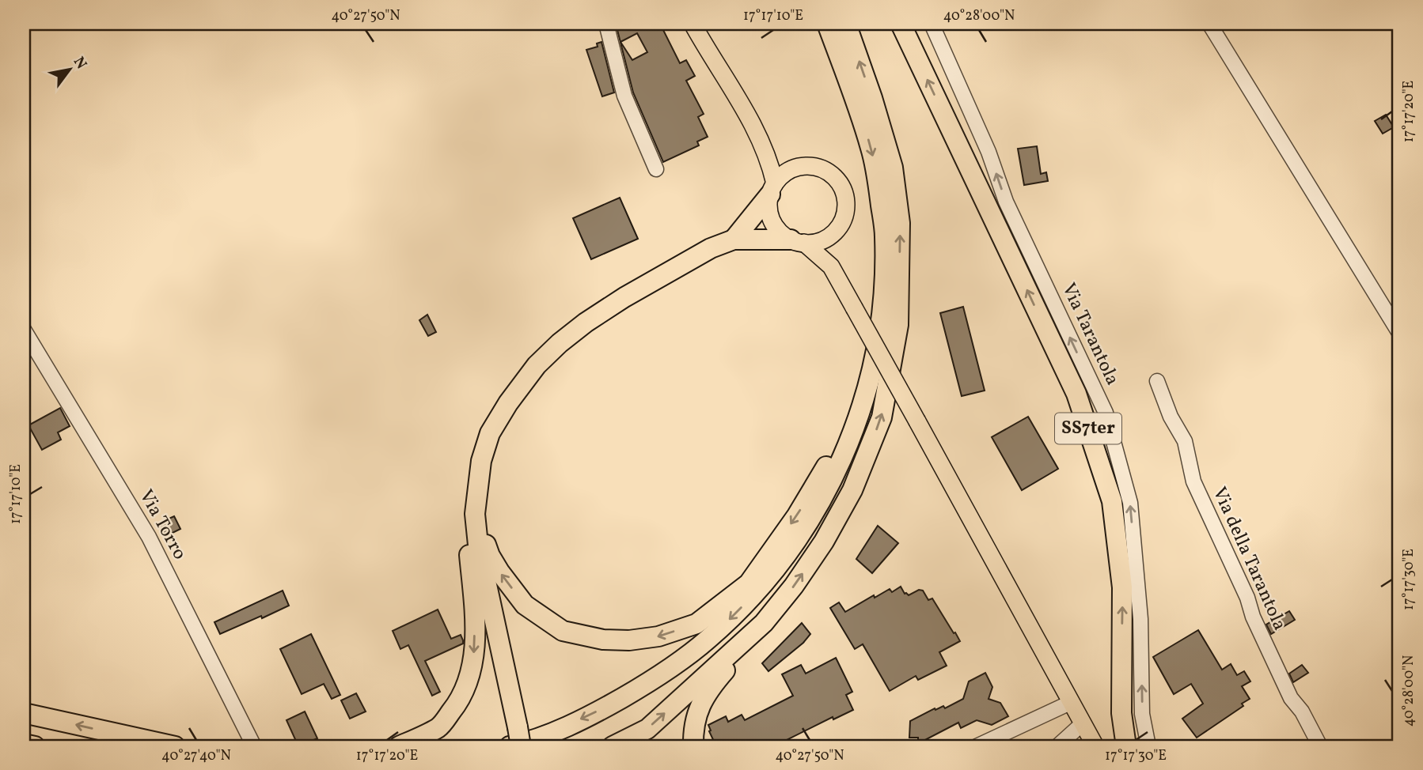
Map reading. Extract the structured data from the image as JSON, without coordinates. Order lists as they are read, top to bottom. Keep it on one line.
{"streets":{"highway":["SS7ter"],"street":["Via Tarantola","Via Torro","Via della Tarantola"]},"one_way":["Via Tarantola"],"north":"top right","coordinates":["40°27'50\"N","17°17'10\"E","40°28'00\"N","17°17'20\"E","17°17'30\"E","40°27'40\"N"]}
